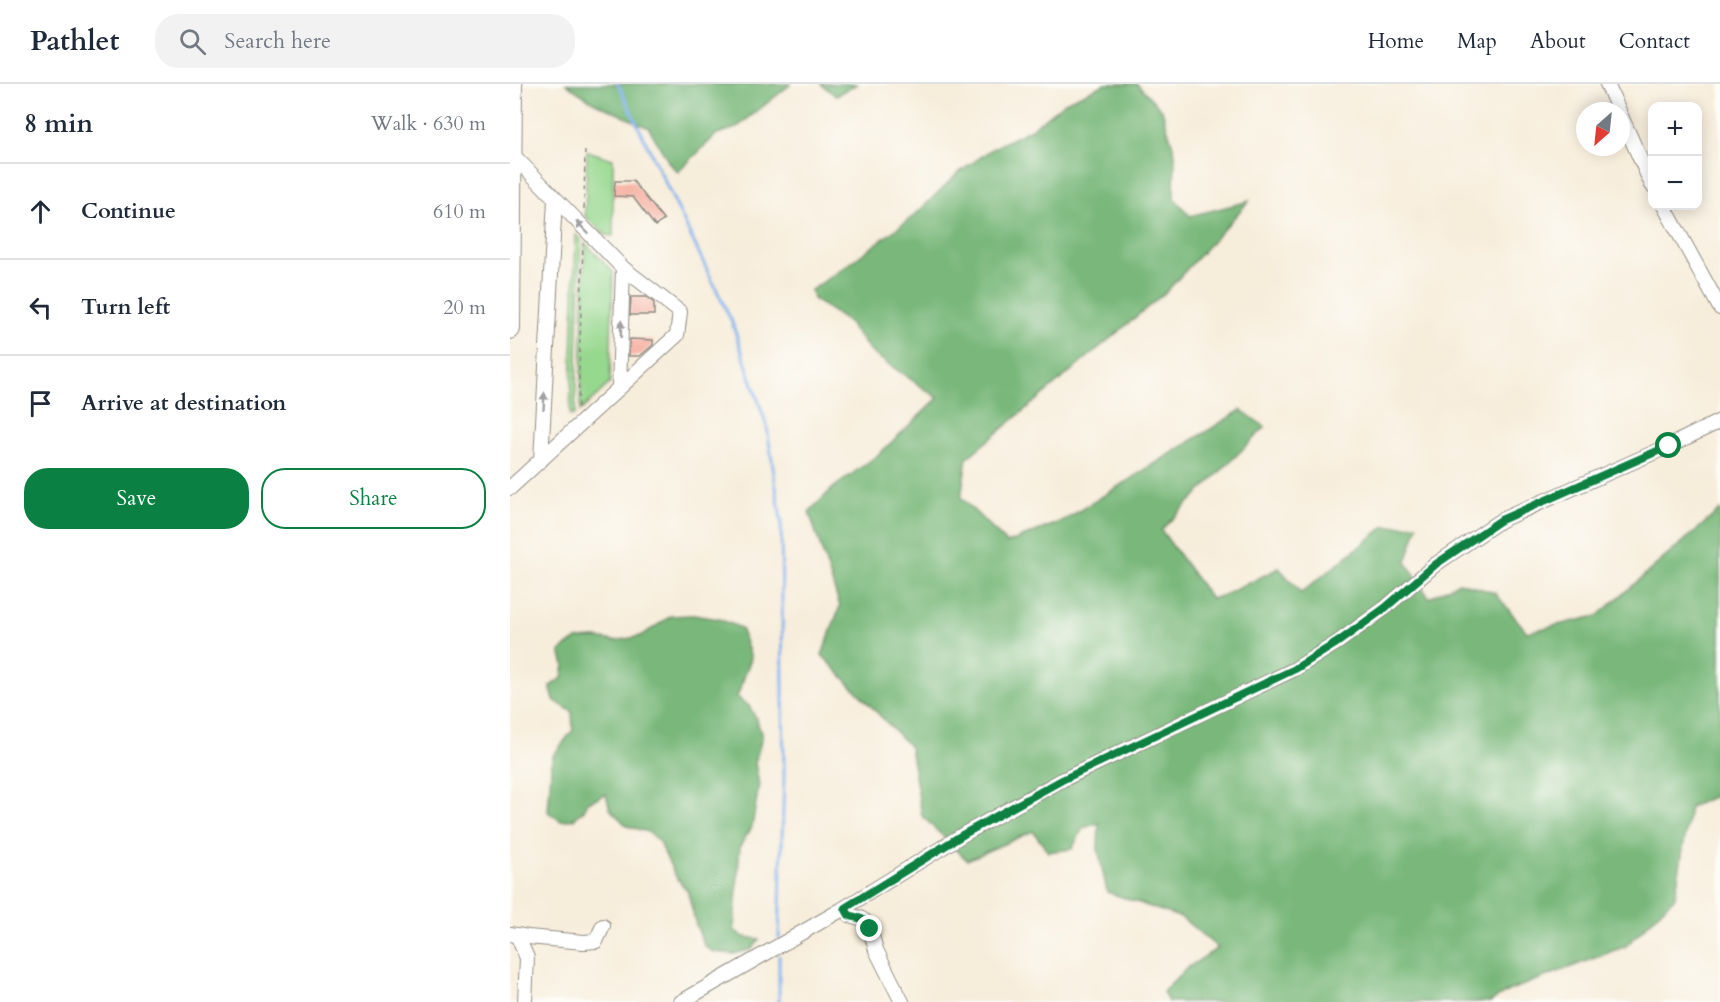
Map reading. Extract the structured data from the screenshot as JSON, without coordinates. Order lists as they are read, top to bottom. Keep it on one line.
{"north":"bottom left","page":{"header":"Pathlet","search":"Search here","nav":["Home","Map","About","Contact"],"heading":["8 min","Walk · 630 m"],"map_buttons":["+","−"],"list":[["Continue","610 m"],["Turn left","20 m"],"Arrive at destination"],"buttons":["Save","Share"]}}
